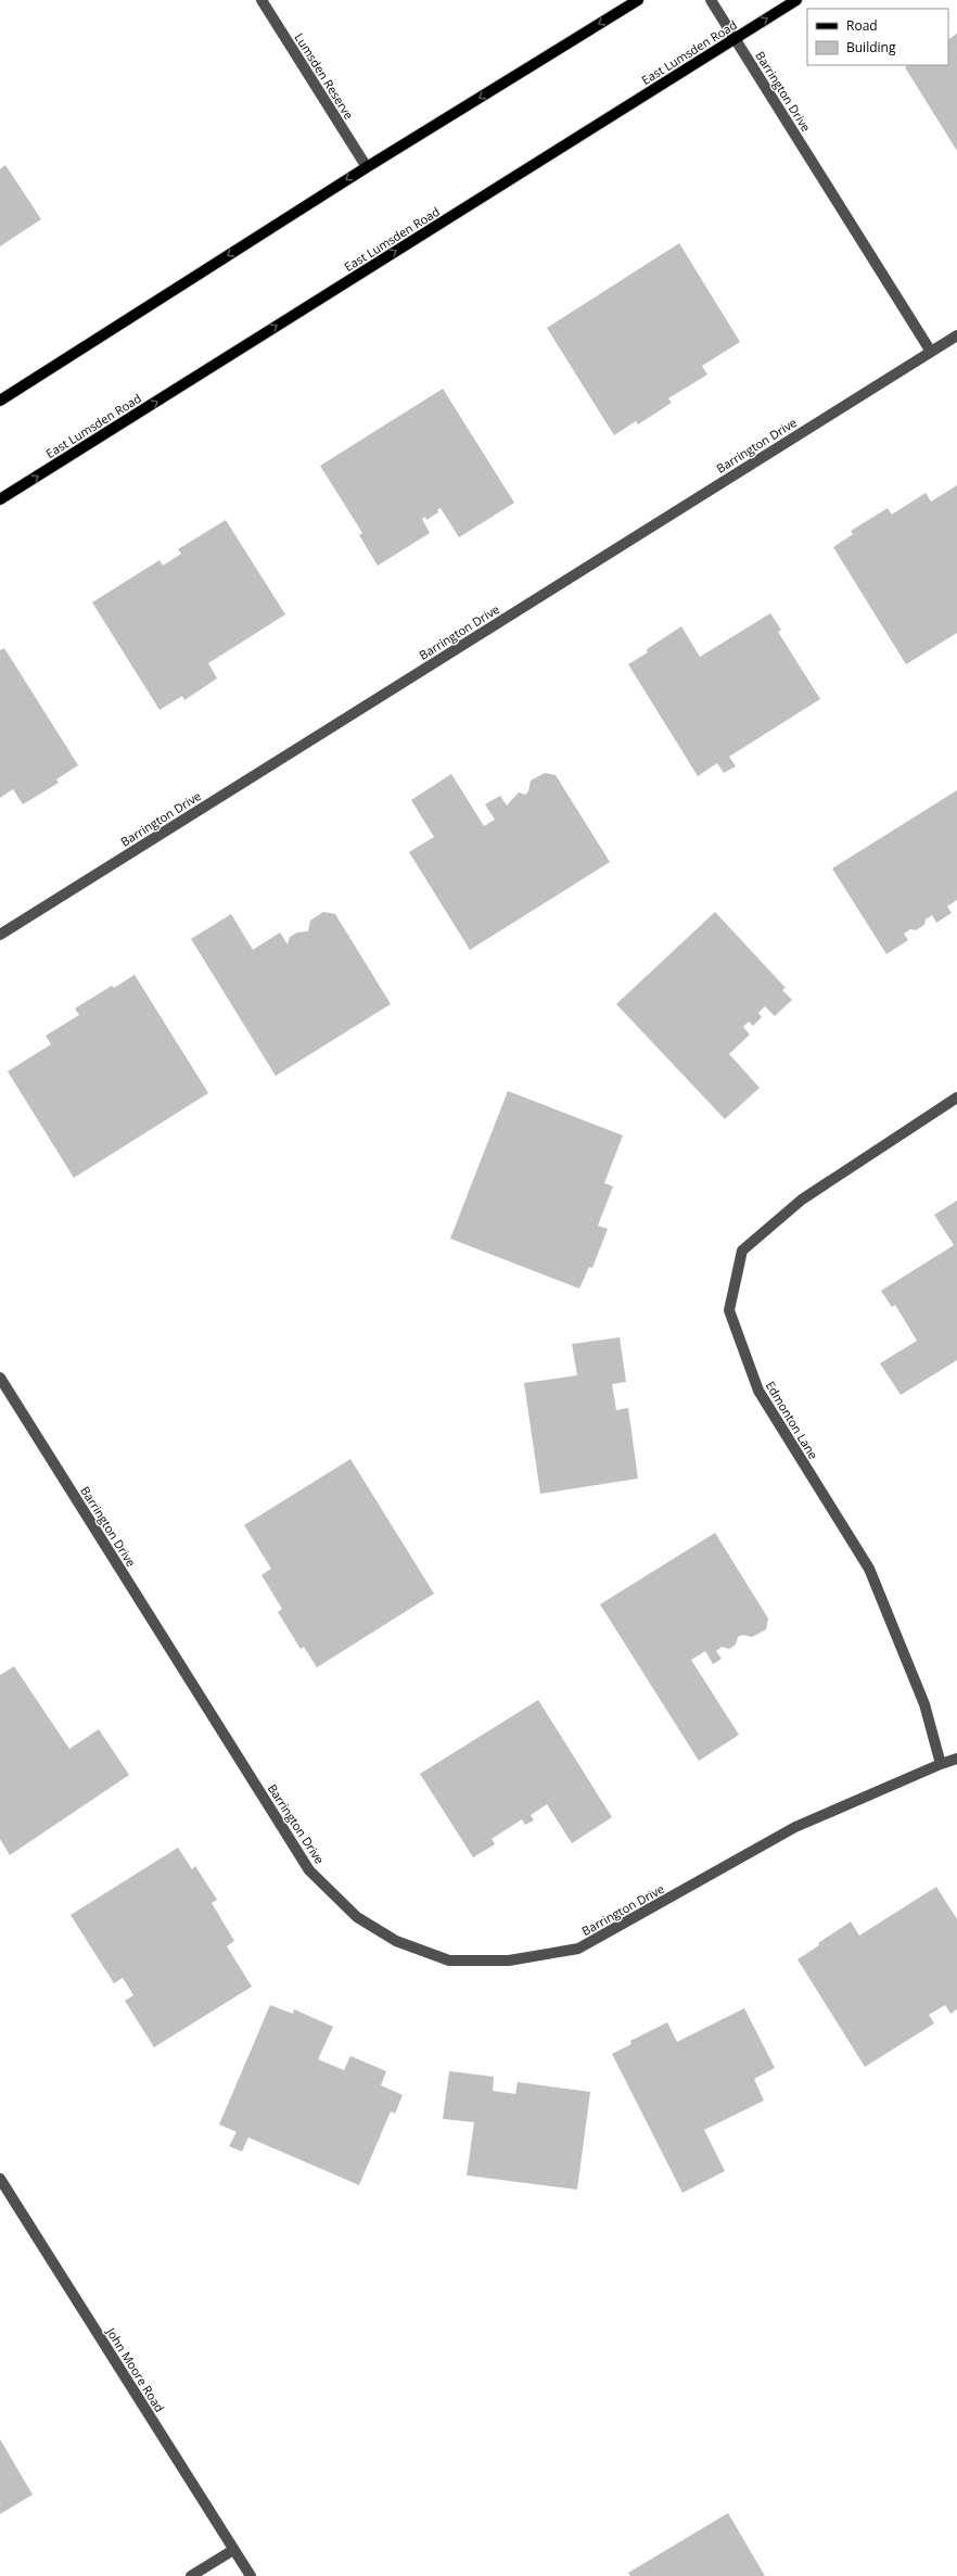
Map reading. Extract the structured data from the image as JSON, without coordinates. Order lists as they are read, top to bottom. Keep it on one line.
{"streets":{"main road":["East Lumsden Road"],"street":["Lumsden Reserve","Barrington Drive","Edmonton Lane","John Moore Road"]},"crossings":[["East Lumsden Road","Barrington Drive"],["Barrington Drive","Edmonton Lane"]],"legend":["Road","Building"]}
